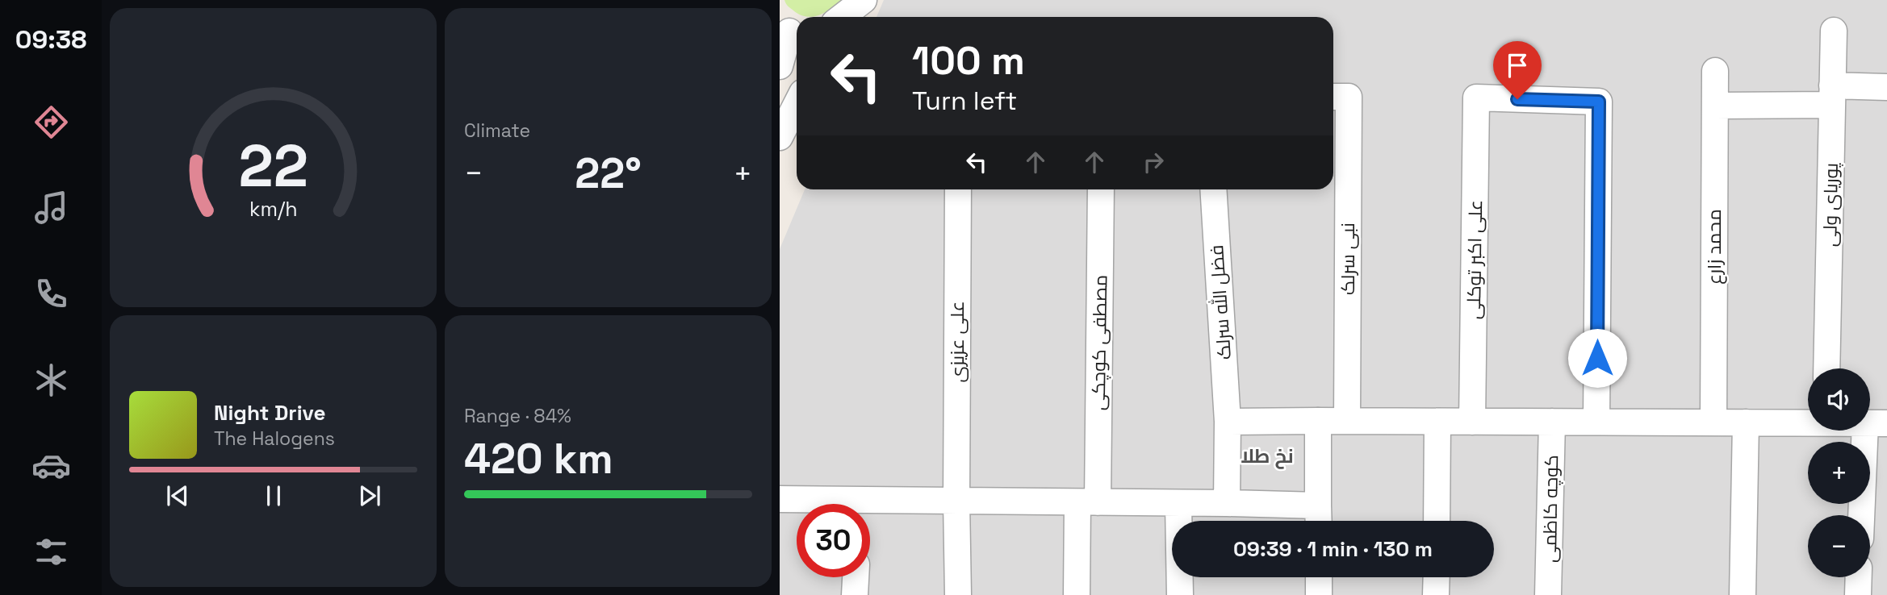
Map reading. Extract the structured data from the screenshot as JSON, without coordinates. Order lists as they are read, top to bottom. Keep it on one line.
{"streets":{"street":["پوریای ولی","محمد زارع","نبی سرلک","علی اکبر توکلی","فضل الله سرلک","علی عزیزی","مصطفی کوچکی","کوچه کاظمی"]},"districts":["نخ طلا"],"page":{"tabs":"09:38","tile":["Climate",["Range · 84%","420 km"]],"turn":["100 m","Turn left"],"heat":["−","22°","+"],"map_buttons":["+","−"],"song":["Night Drive","The Halogens"],"limit":"30","trip":"09:39 · 1 min · 130 m","gauge":["22","km/h"]}}
